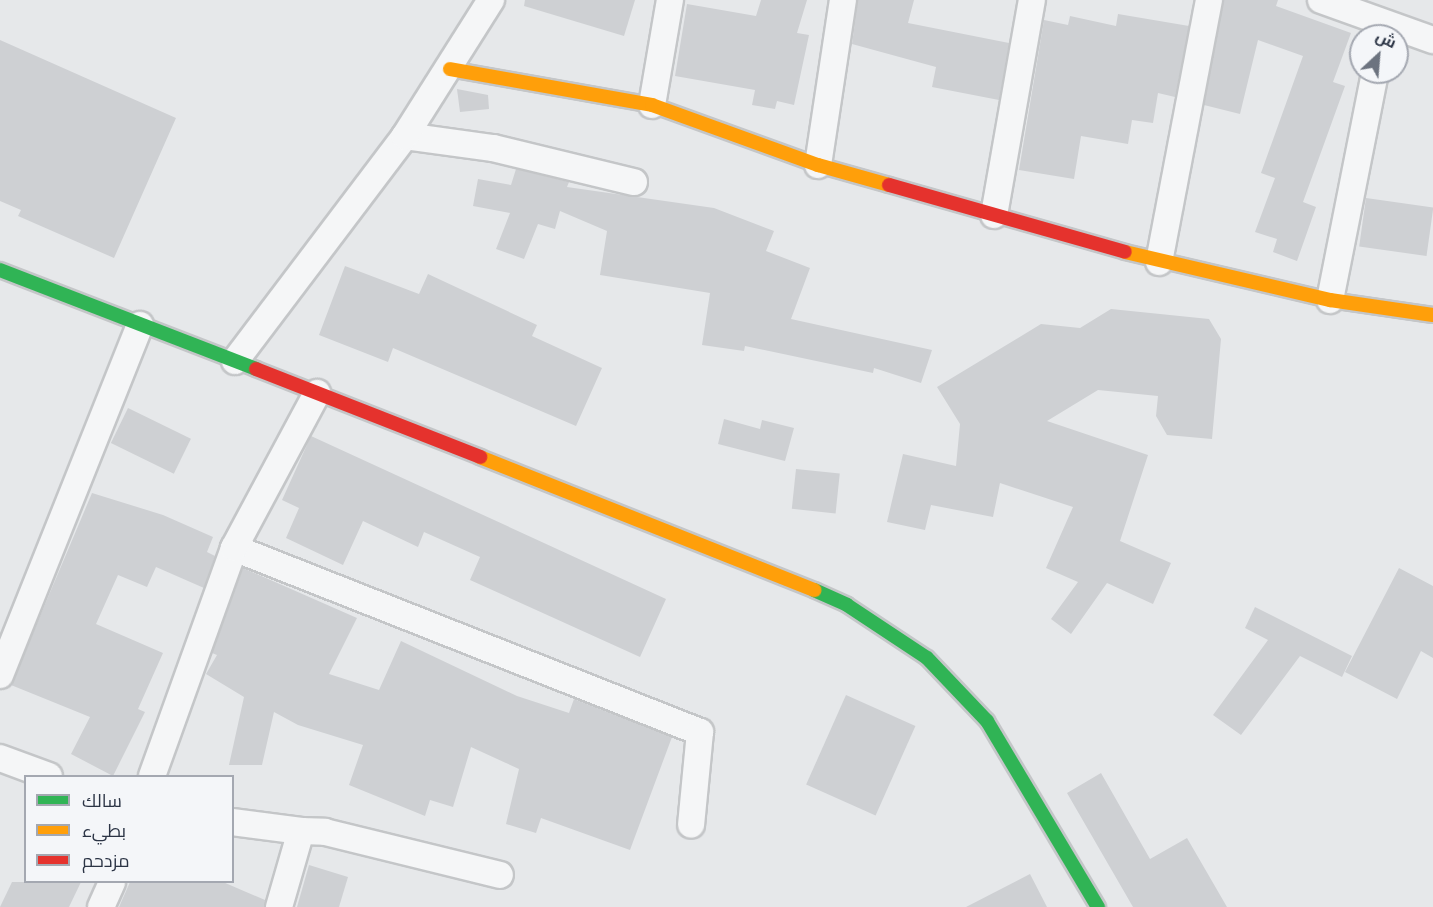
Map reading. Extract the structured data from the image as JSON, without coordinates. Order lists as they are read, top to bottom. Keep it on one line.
{"legend":["سالك","بطيء","مزدحم"],"north":"top right"}
